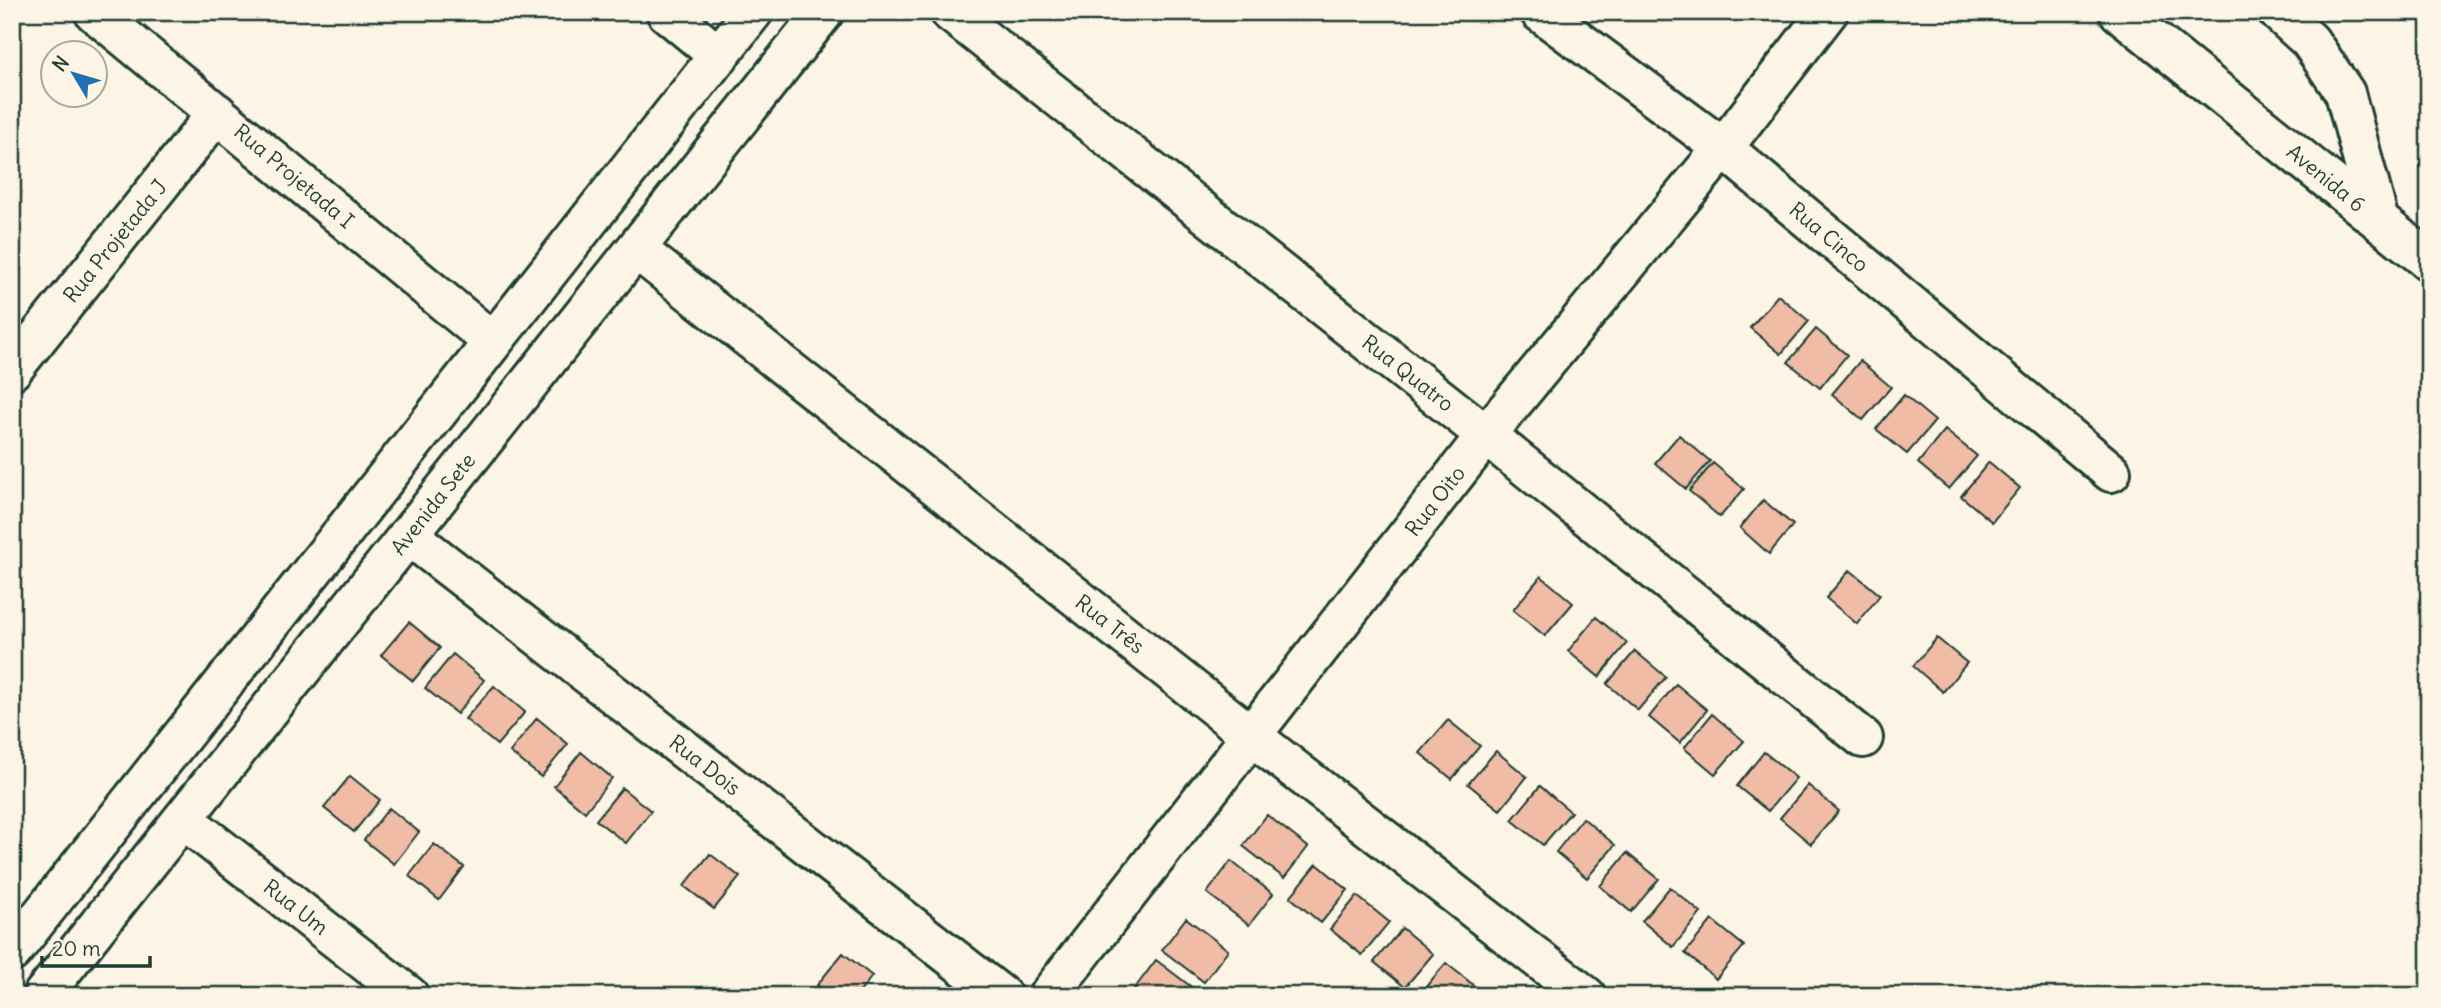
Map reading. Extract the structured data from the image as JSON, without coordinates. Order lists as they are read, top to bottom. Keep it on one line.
{"streets":{"street":["Rua Projetada I","Avenida 6","Rua Cinco","Rua Projetada J","Rua Quatro","Rua Oito","Avenida Sete","Rua Três","Rua Dois","Rua Um"]},"crossings":[["Rua Projetada I","Rua Projetada J"],["Rua Cinco","Rua Oito"],["Rua Quatro","Rua Oito"],["Rua Oito","Rua Três"],["Avenida Sete","Rua Três"],["Avenida Sete","Rua Dois"],["Avenida Sete","Rua Um"]],"scale_bar":"20 m","north":"top left"}
